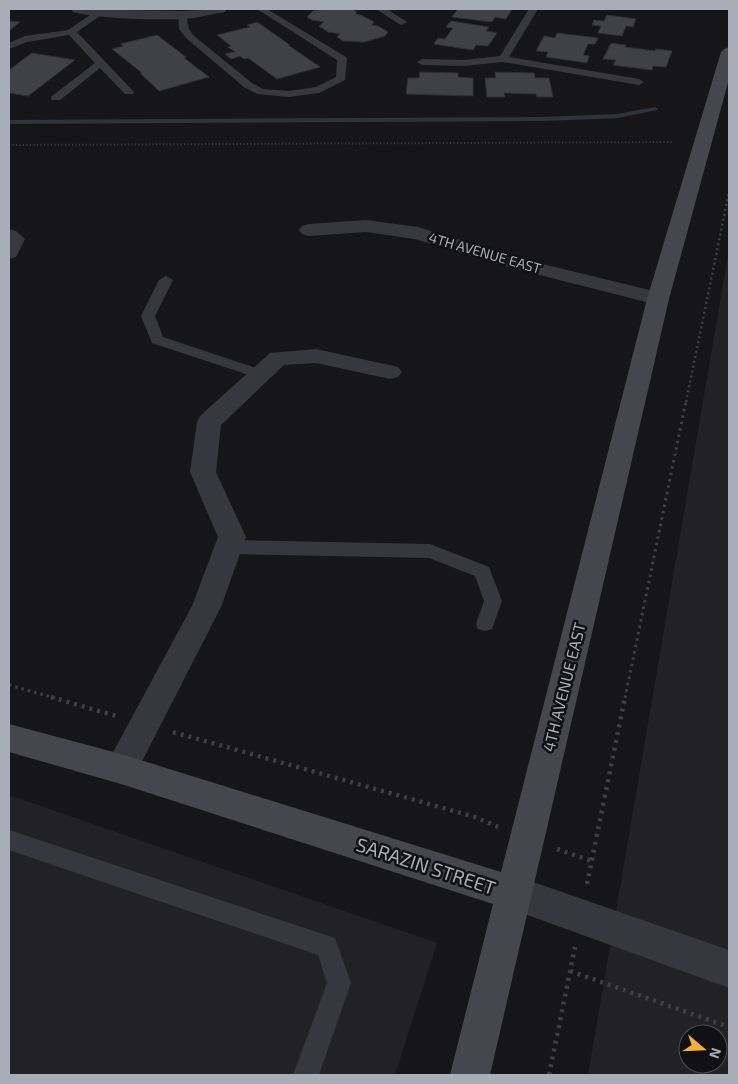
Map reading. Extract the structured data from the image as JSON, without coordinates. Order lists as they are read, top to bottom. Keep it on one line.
{"streets":{"street":["4TH AVENUE EAST","SARAZIN STREET"]},"crossings":[["4TH AVENUE EAST","SARAZIN STREET"]],"north":"right"}
